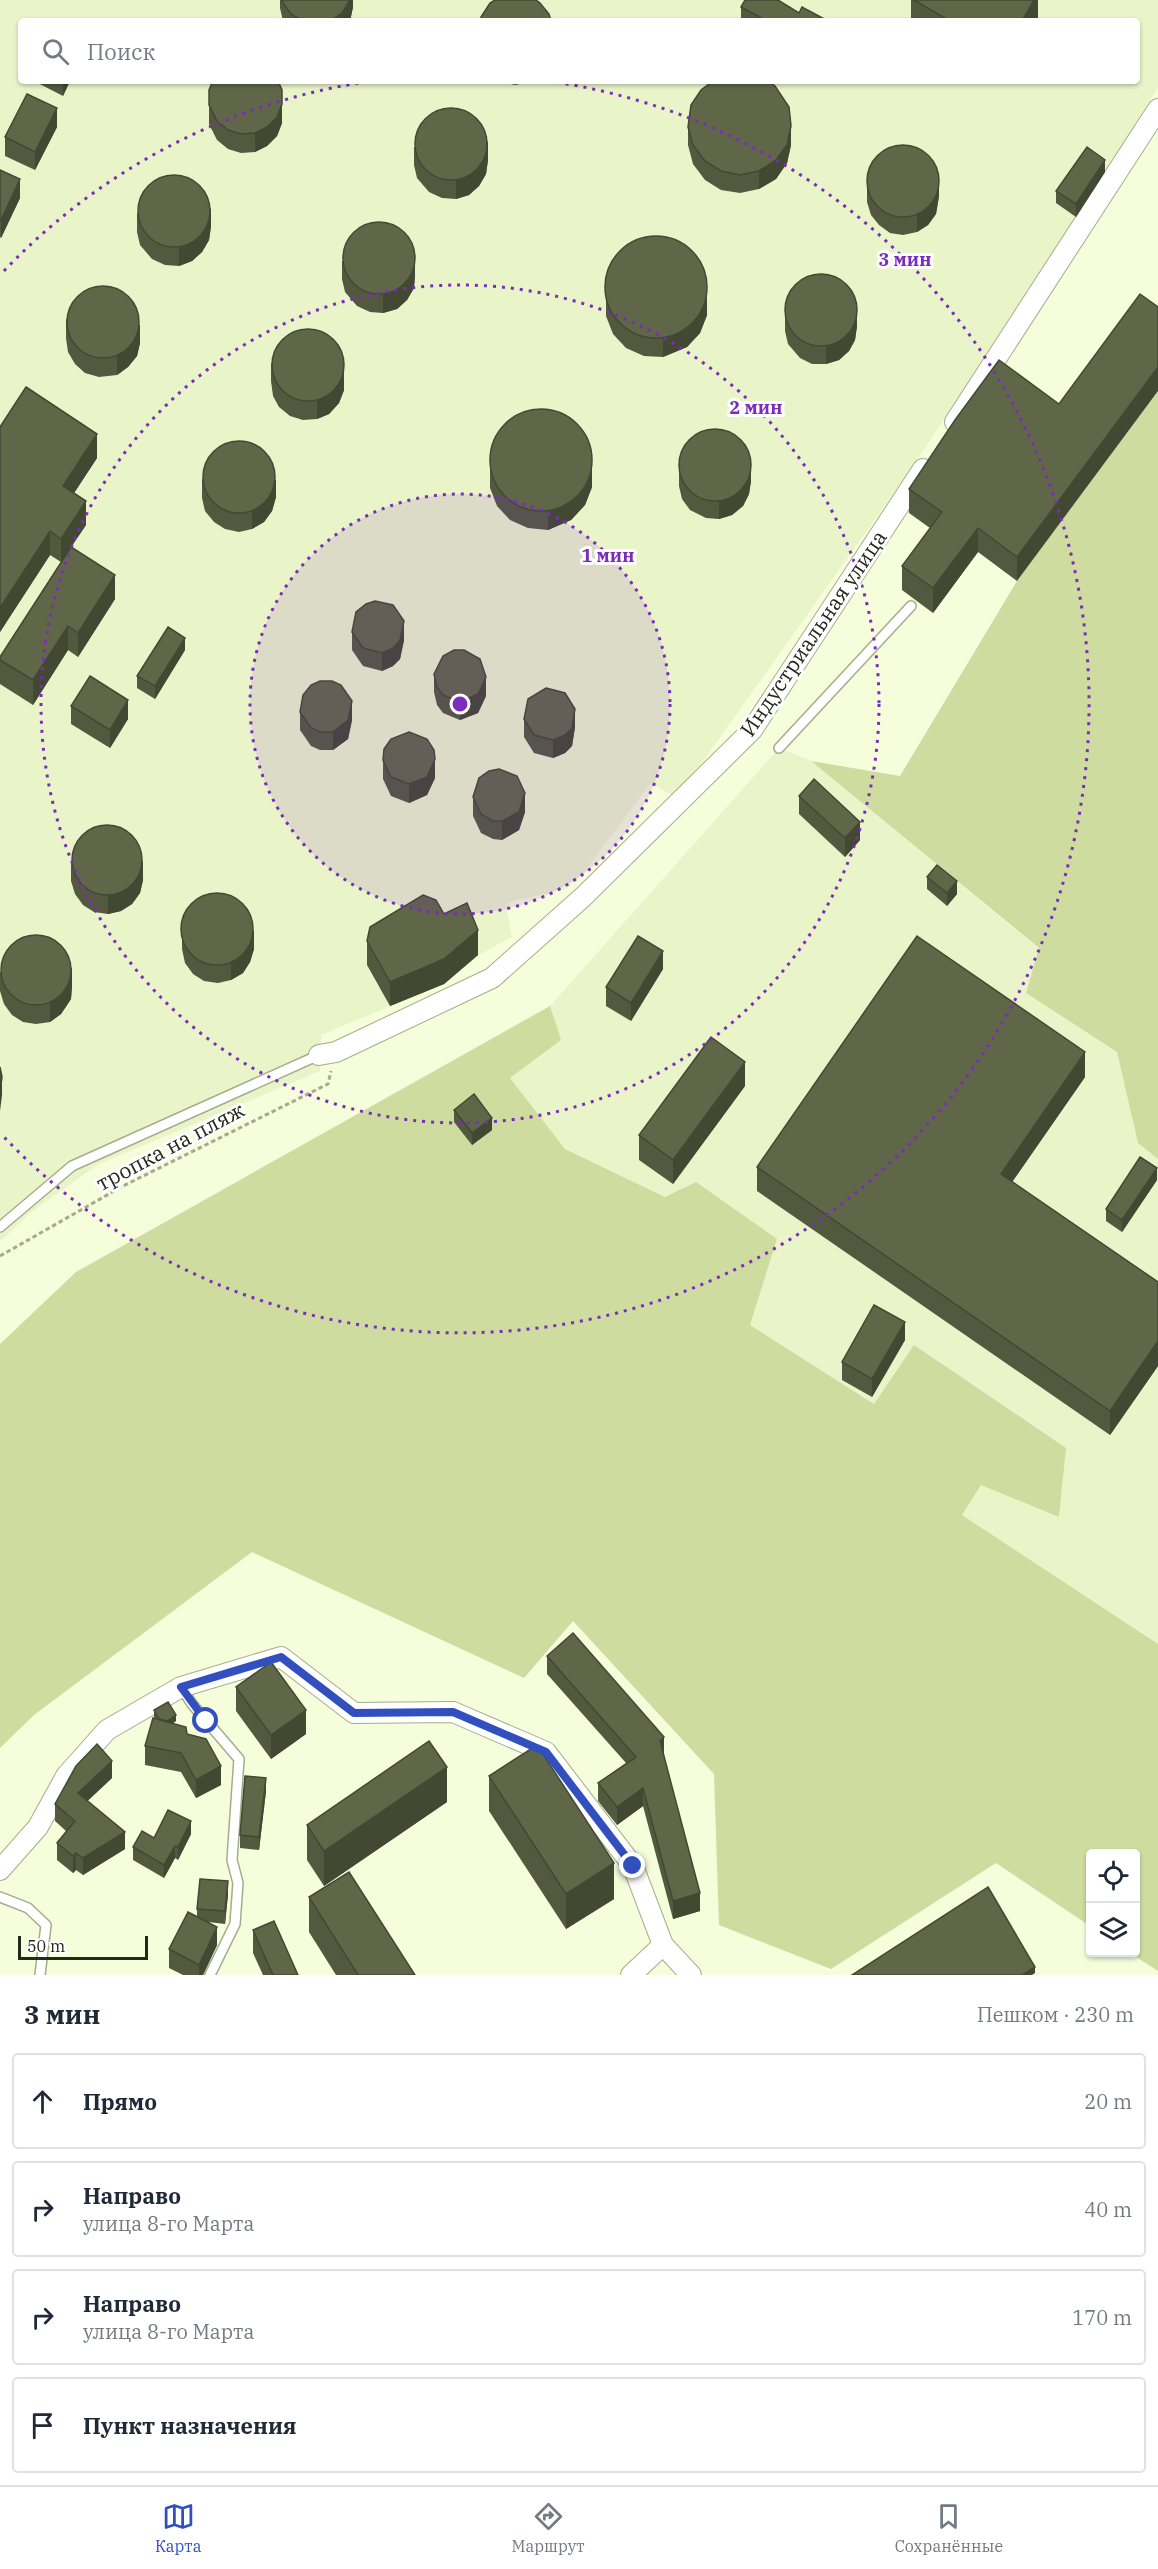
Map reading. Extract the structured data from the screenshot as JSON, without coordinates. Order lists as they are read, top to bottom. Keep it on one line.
{"streets":{"street":["Индустриальная улица"],"path":["тропка на пляж"]},"crossings":[["Индустриальная улица","тропка на пляж"]],"scale_bar":"50 m","page":{"search":"Поиск","scale":"50 m","heading":["3 мин","Пешком · 230 m"],"list":[["Прямо","20 m"],["Направо","улица 8-го Марта","40 m"],["Направо","улица 8-го Марта","170 m"],"Пункт назначения"],"nav":["Карта","Маршрут","Сохранённые"]},"rings":["3 мин","2 мин","1 мин"]}
